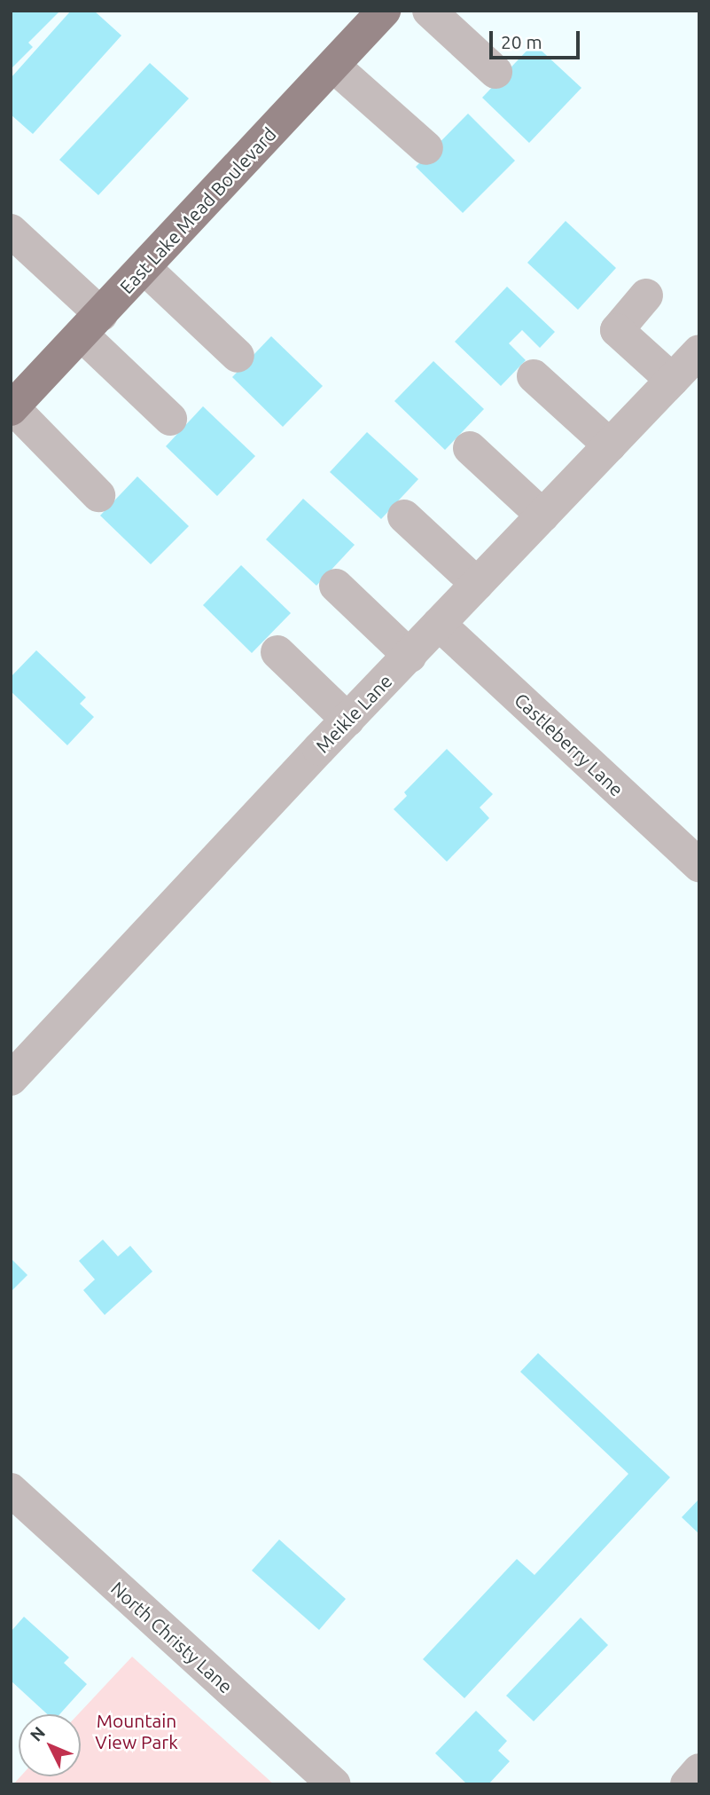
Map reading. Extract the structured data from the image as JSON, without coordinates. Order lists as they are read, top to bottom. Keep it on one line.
{"streets":{"main road":["East Lake Mead Boulevard"],"street":["Meikle Lane","Castleberry Lane","North Christy Lane"]},"crossings":[["Meikle Lane","Castleberry Lane"]],"parks":["Mountain View Park"],"scale_bar":"20 m","north":"top left"}
